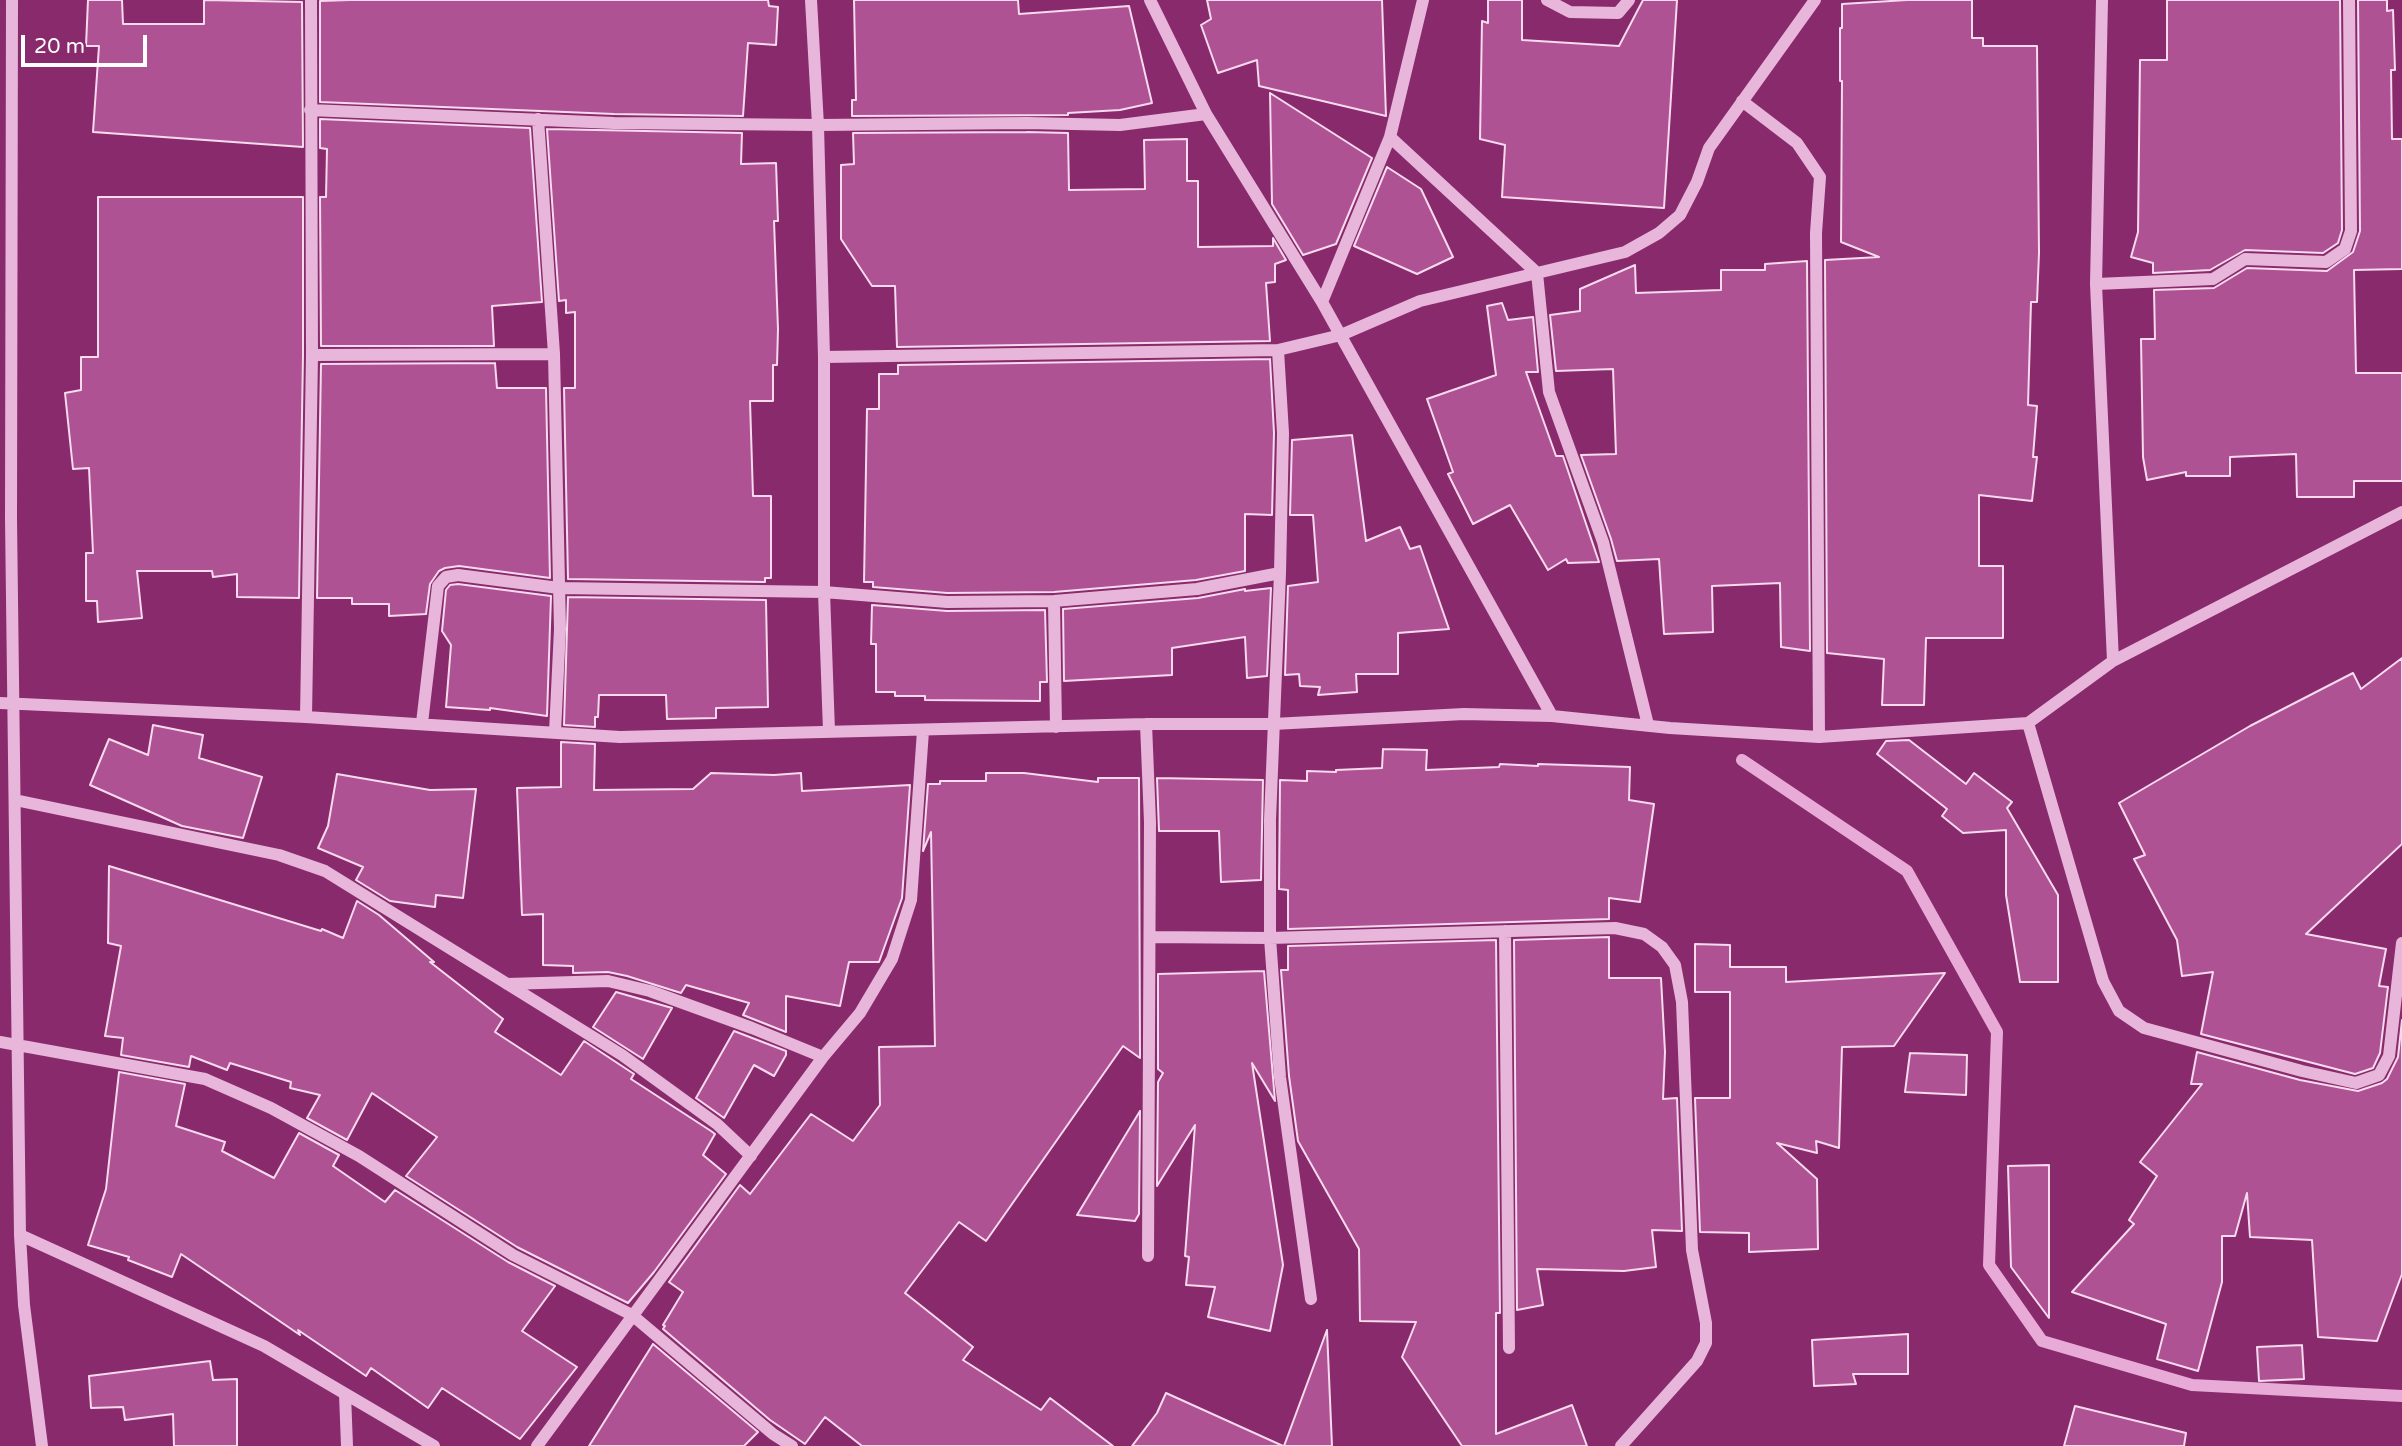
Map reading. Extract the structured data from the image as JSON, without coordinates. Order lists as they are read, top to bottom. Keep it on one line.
{"scale_bar":"20 m"}
